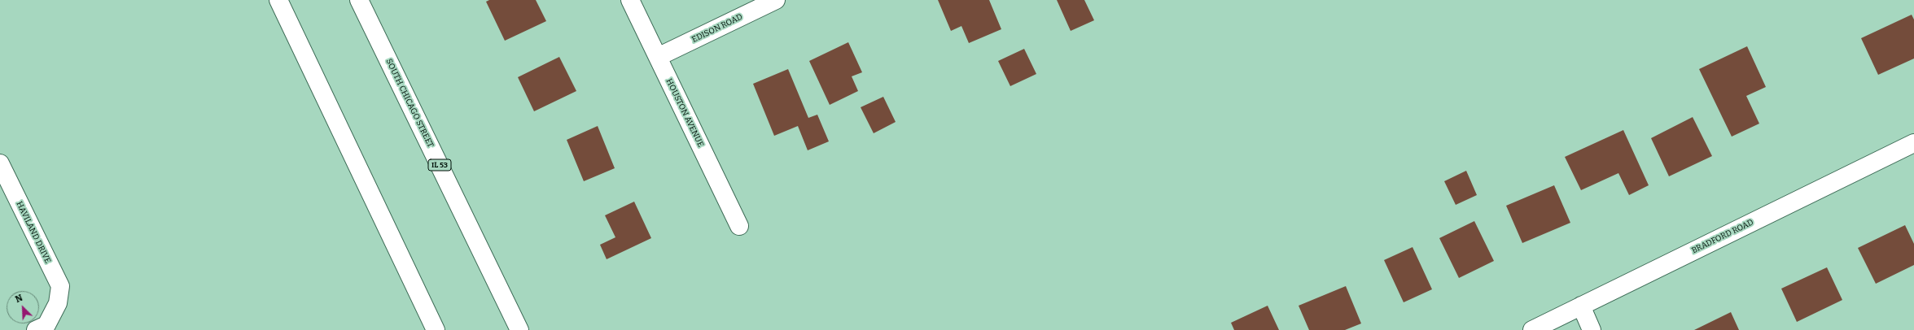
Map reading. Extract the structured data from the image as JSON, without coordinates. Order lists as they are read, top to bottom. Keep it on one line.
{"streets":{"street":["EDISON ROAD","SOUTH CHICAGO STREET","HOUSTON AVENUE","IL 53","HAVILAND DRIVE","BRADFORD ROAD"]},"crossings":[["EDISON ROAD","HOUSTON AVENUE"]],"north":"top left"}
